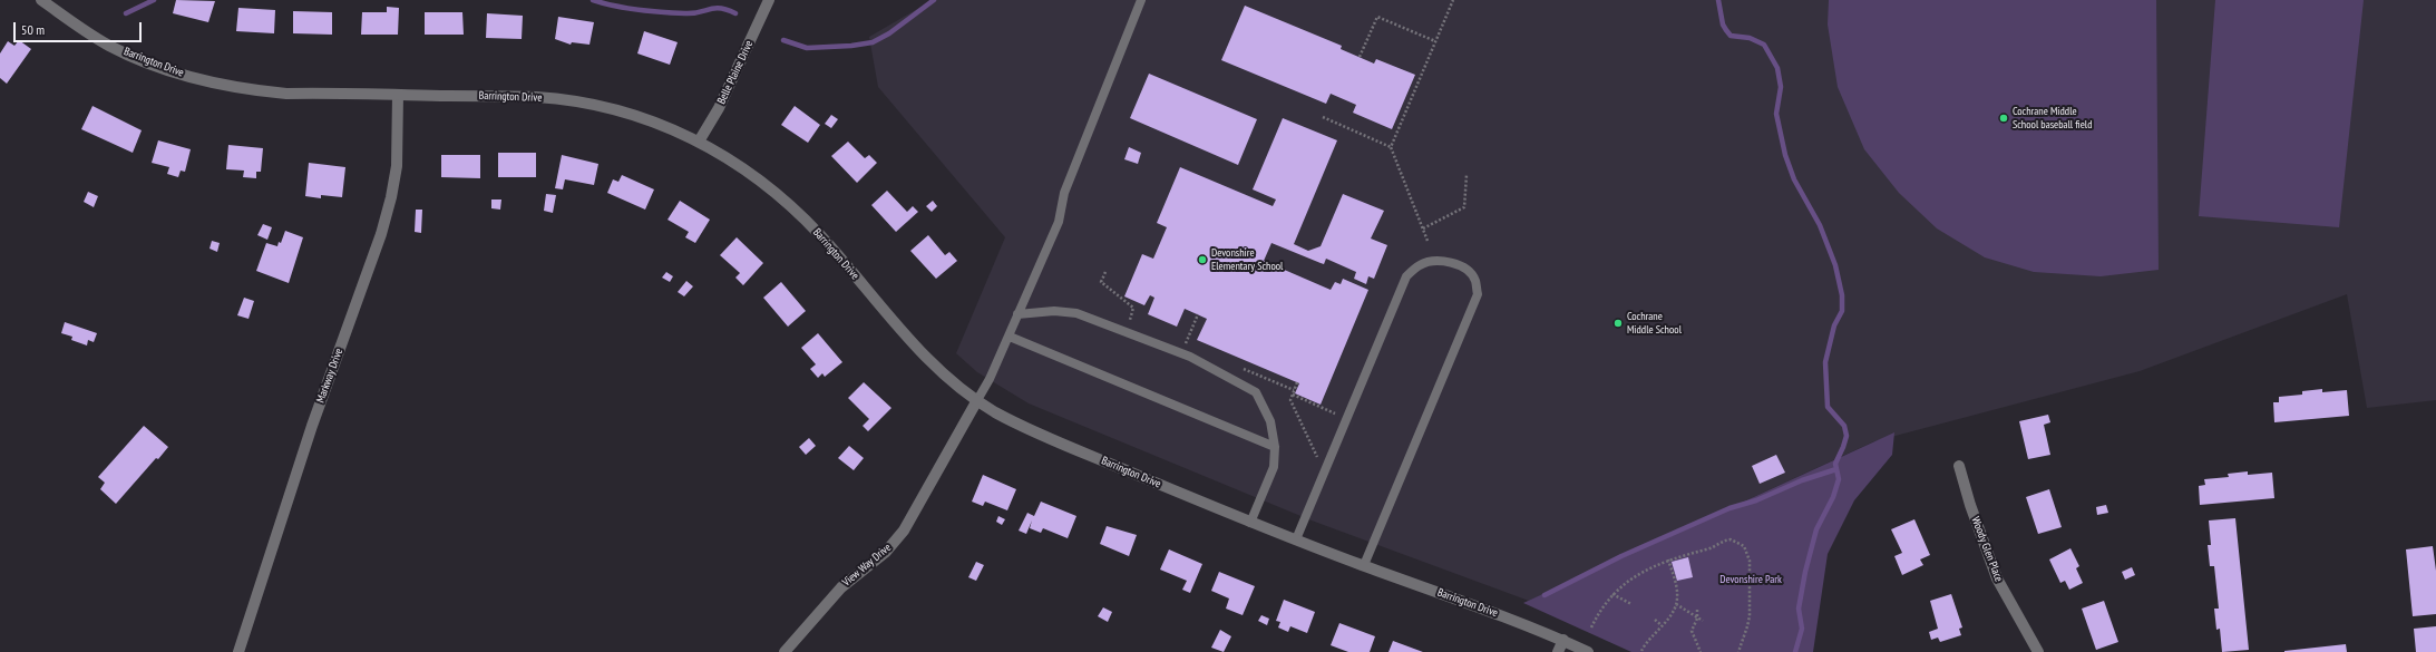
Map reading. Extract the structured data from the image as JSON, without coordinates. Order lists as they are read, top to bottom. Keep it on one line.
{"streets":{"street":["Barrington Drive","Belle Plaine Drive","Markway Drive","Woody Glen Place","View Way Drive"]},"crossings":[["Barrington Drive","Belle Plaine Drive"],["Barrington Drive","Markway Drive"],["Barrington Drive","View Way Drive"]],"parks":["Devonshire Park"],"places":["Cochrane Middle School baseball field","Devonshire Elementary School","Cochrane Middle School"],"scale_bar":"50 m"}
